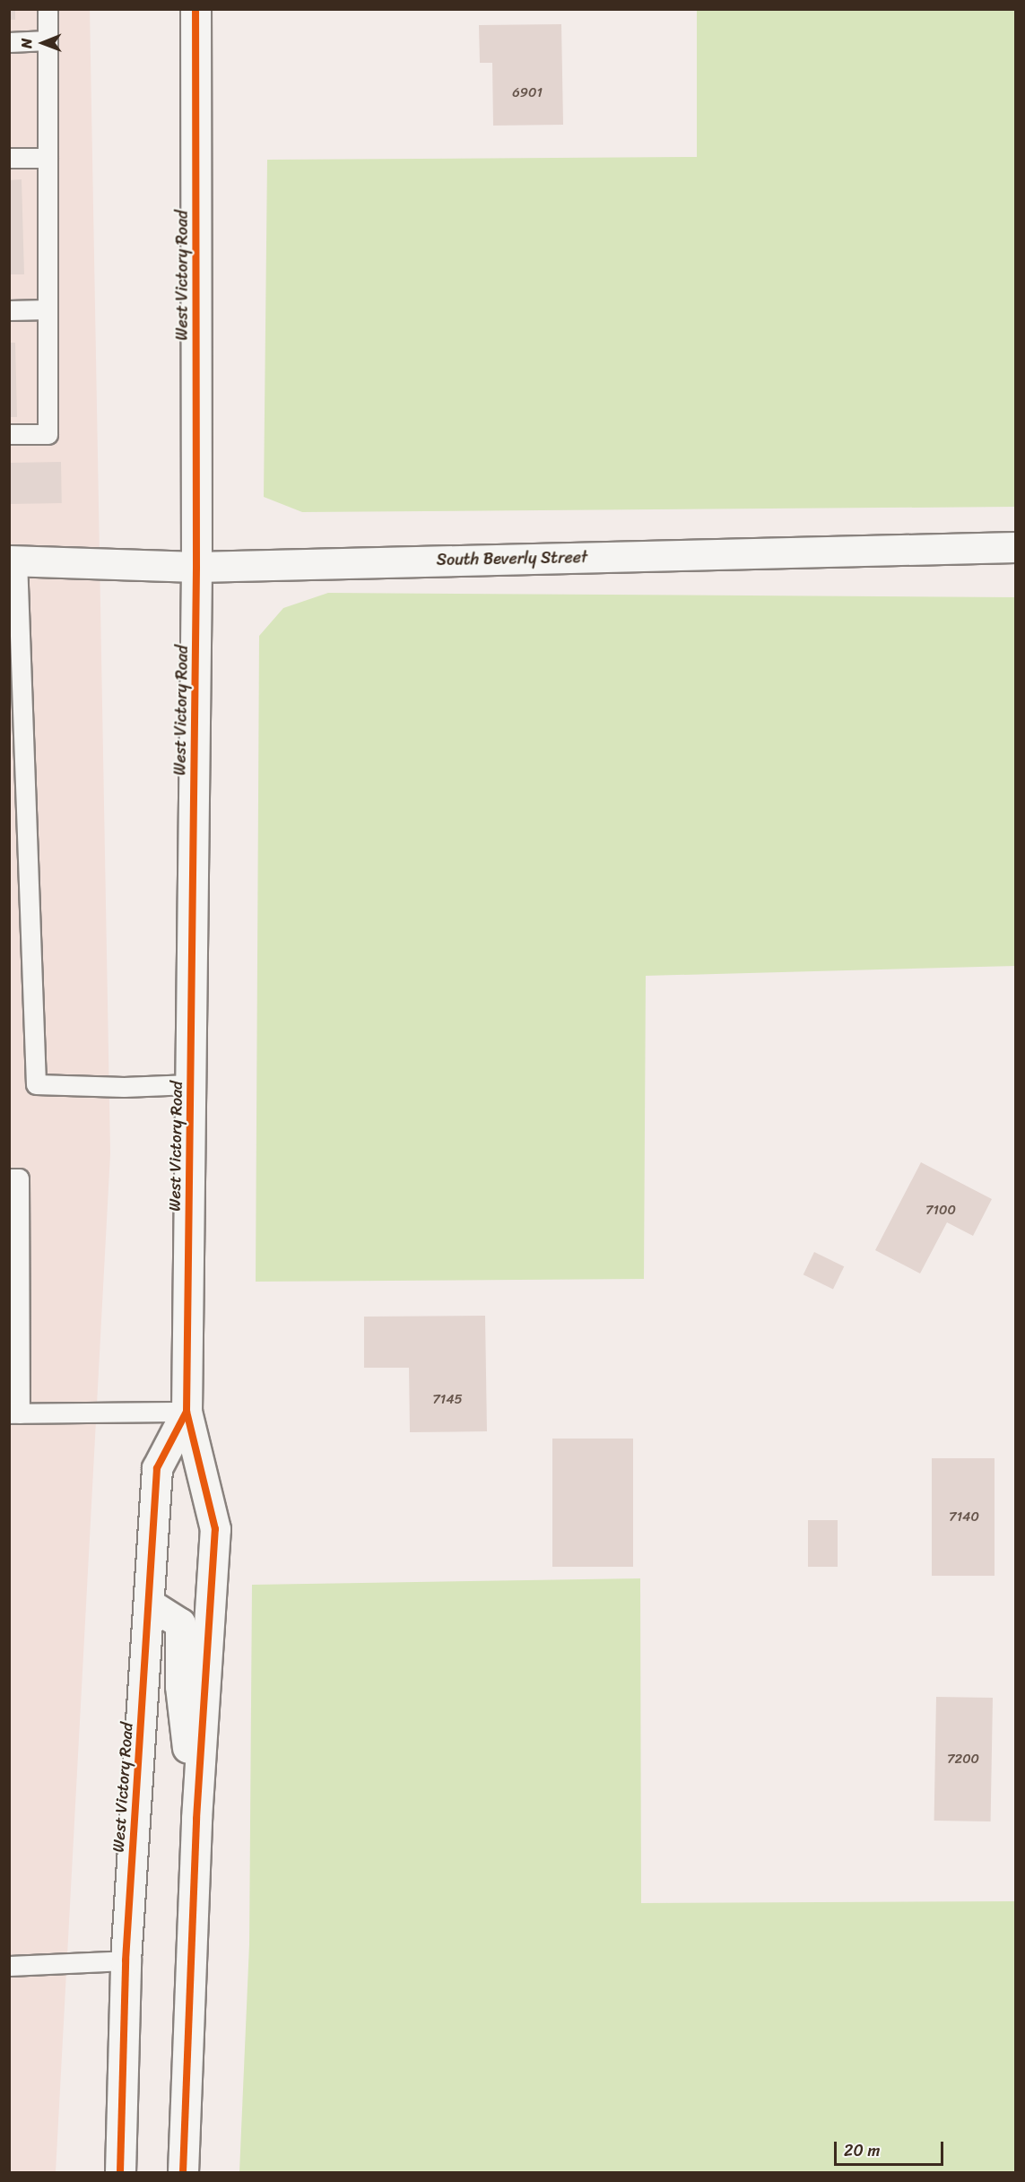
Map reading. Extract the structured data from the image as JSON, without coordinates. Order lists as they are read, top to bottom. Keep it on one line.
{"streets":{"main road":["West Victory Road","South Beverly Street"]},"crossings":[["West Victory Road","South Beverly Street"]],"house_numbers":["6901","7100","7145","7140","7200"],"scale_bar":"20 m","north":"left"}
